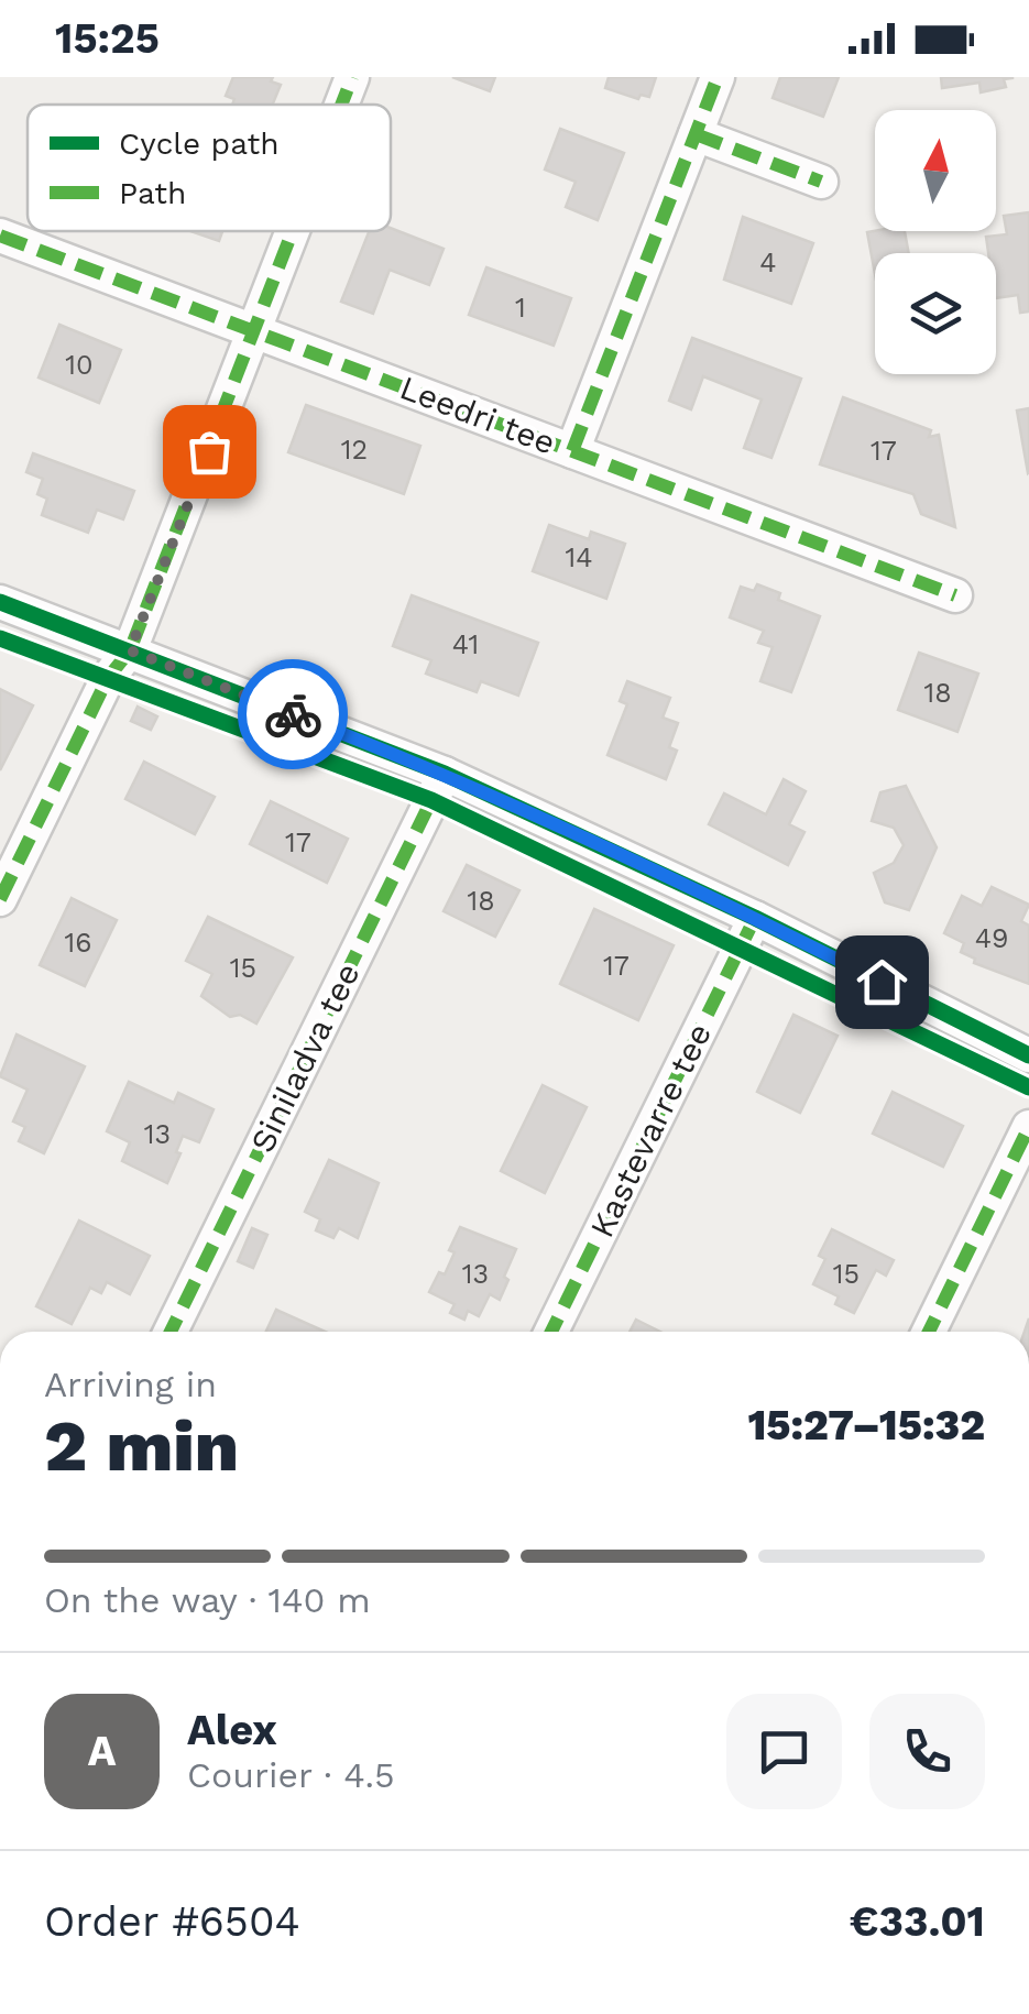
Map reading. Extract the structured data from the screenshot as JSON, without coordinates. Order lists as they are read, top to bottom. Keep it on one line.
{"streets":{"street":["Leedri tee","Siniladva tee","Kastevarre tee"]},"house_numbers":["4","1","10","12","17","14","41","18","17","18","49","16","17","15","13","13","15"],"legend":["Cycle path","Path"],"north":"top","page":{"status":"15:25","heading":["2 min","Arriving in","15:27–15:32"],"panel":["Alex","Courier · 4.5","Order #6504","€33.01"],"bar":"On the way · 140 m","round":"A"}}
